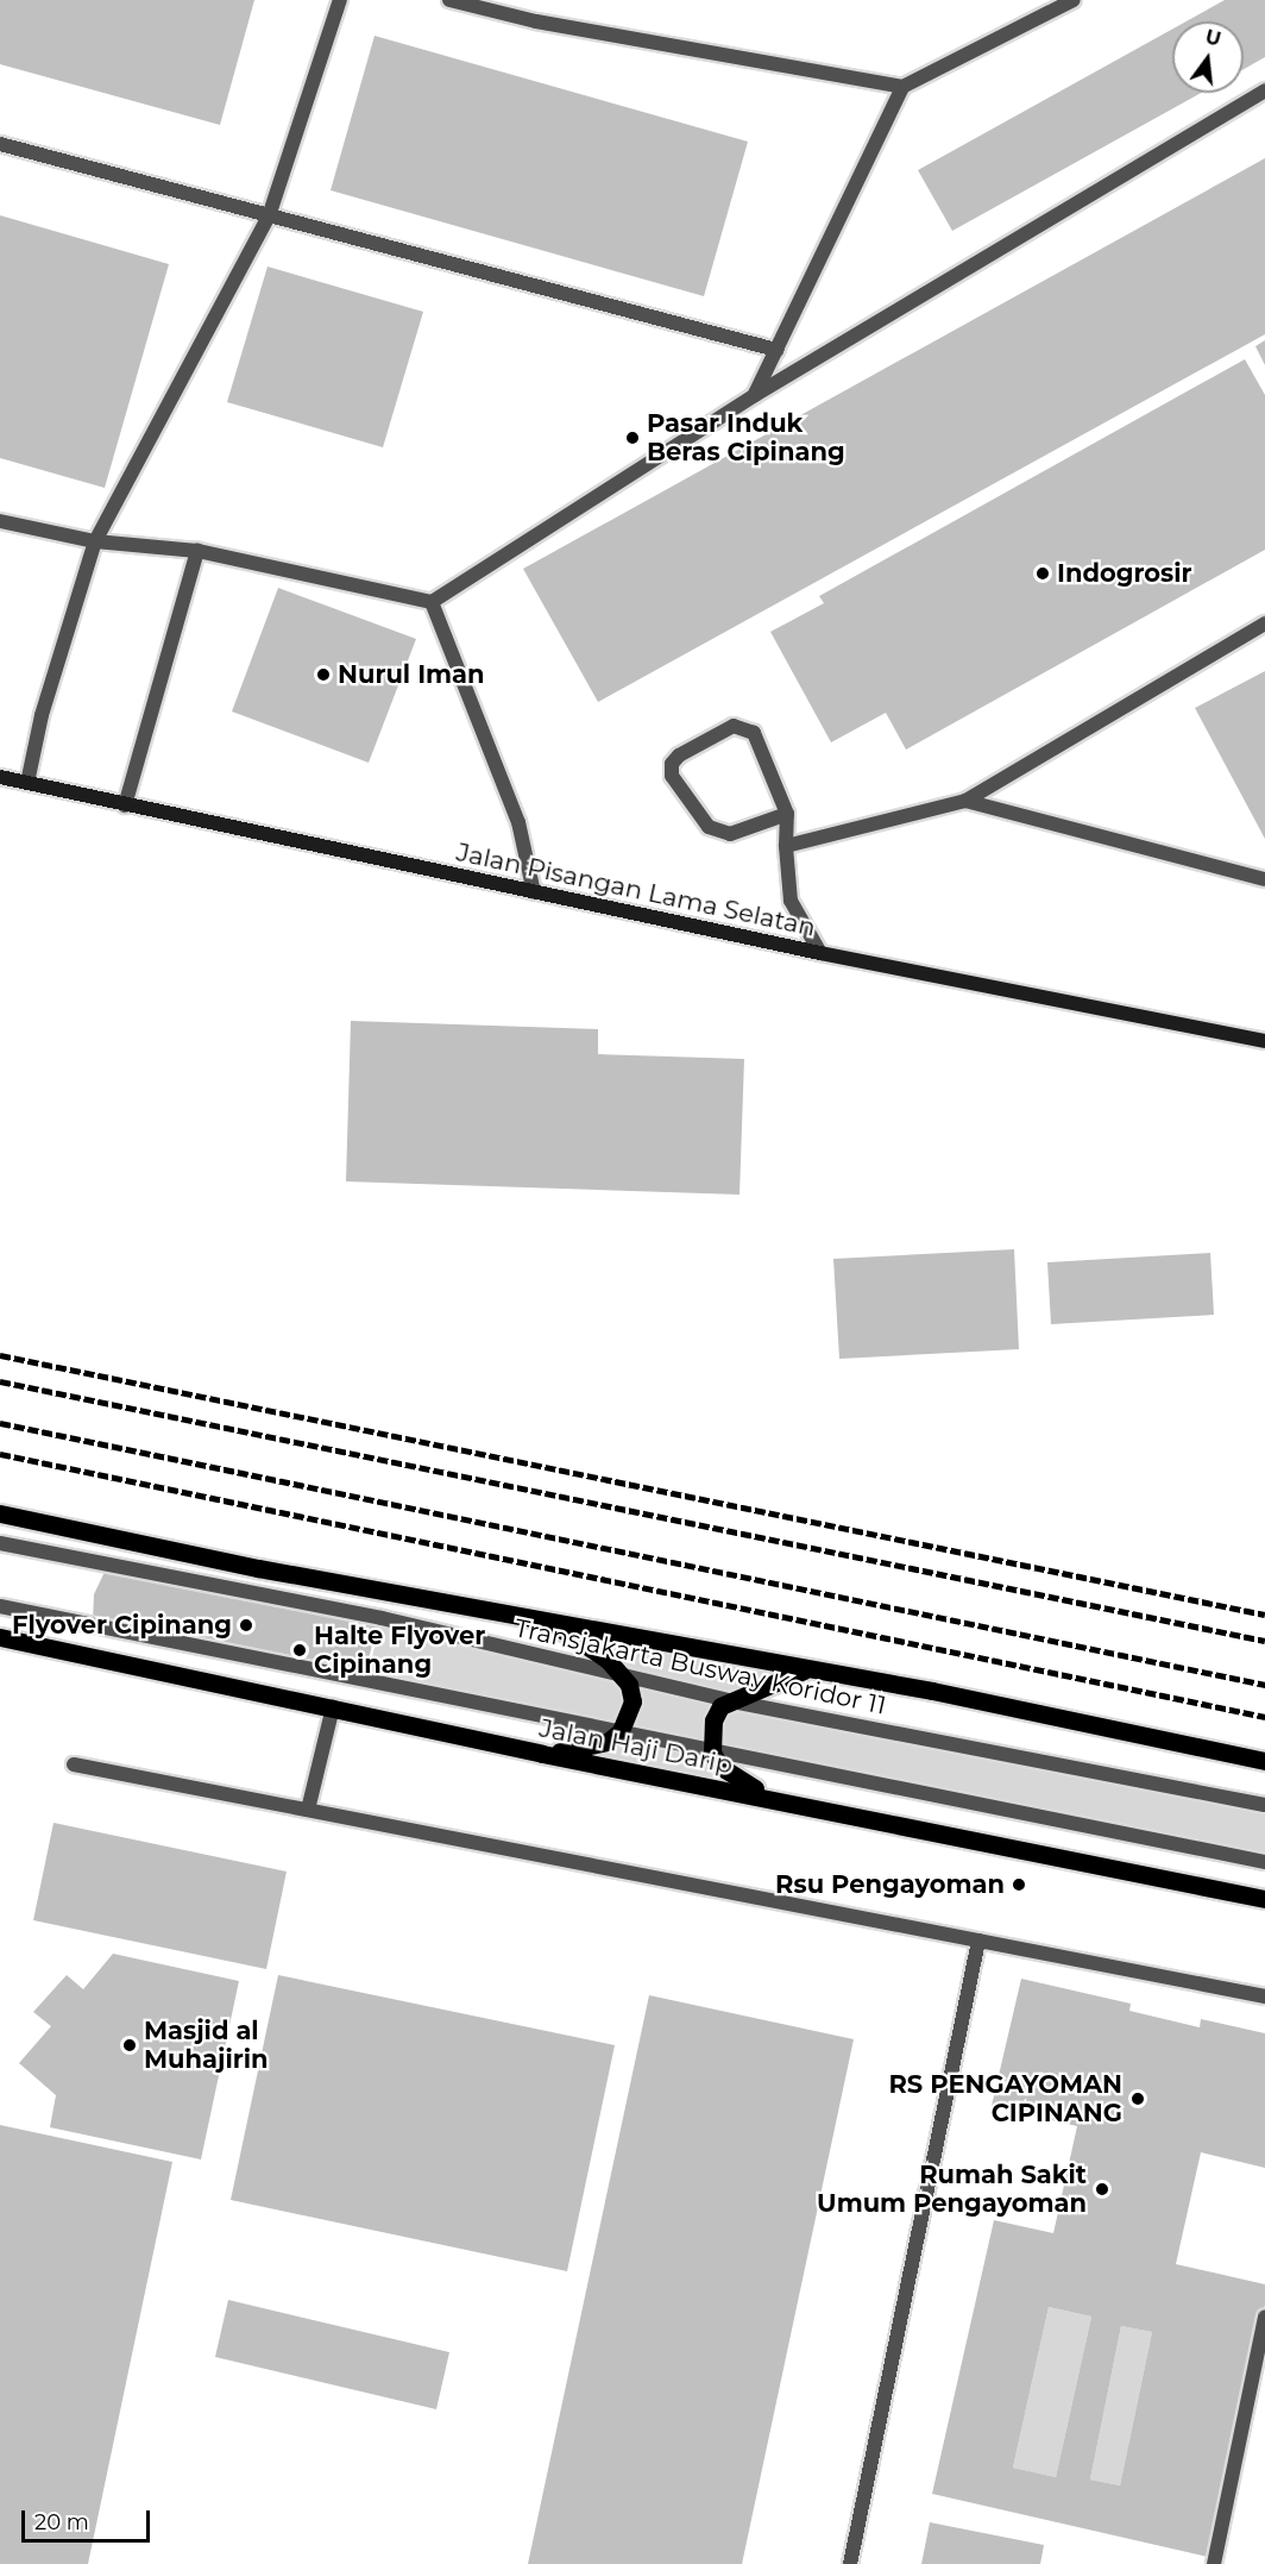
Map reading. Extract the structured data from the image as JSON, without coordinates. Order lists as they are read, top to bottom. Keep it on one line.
{"streets":{"main road":["Jalan Haji Darip"],"street":["Jalan Pisangan Lama Selatan"],"lane":["Transjakarta Busway Koridor 11"]},"places":["Pasar Induk Beras Cipinang","Indogrosir","Nurul Iman","Flyover Cipinang","Halte Flyover Cipinang","Rsu Pengayoman","Masjid al Muhajirin","RS PENGAYOMAN CIPINANG","Rumah Sakit Umum Pengayoman"],"scale_bar":"20 m","north":"top"}
